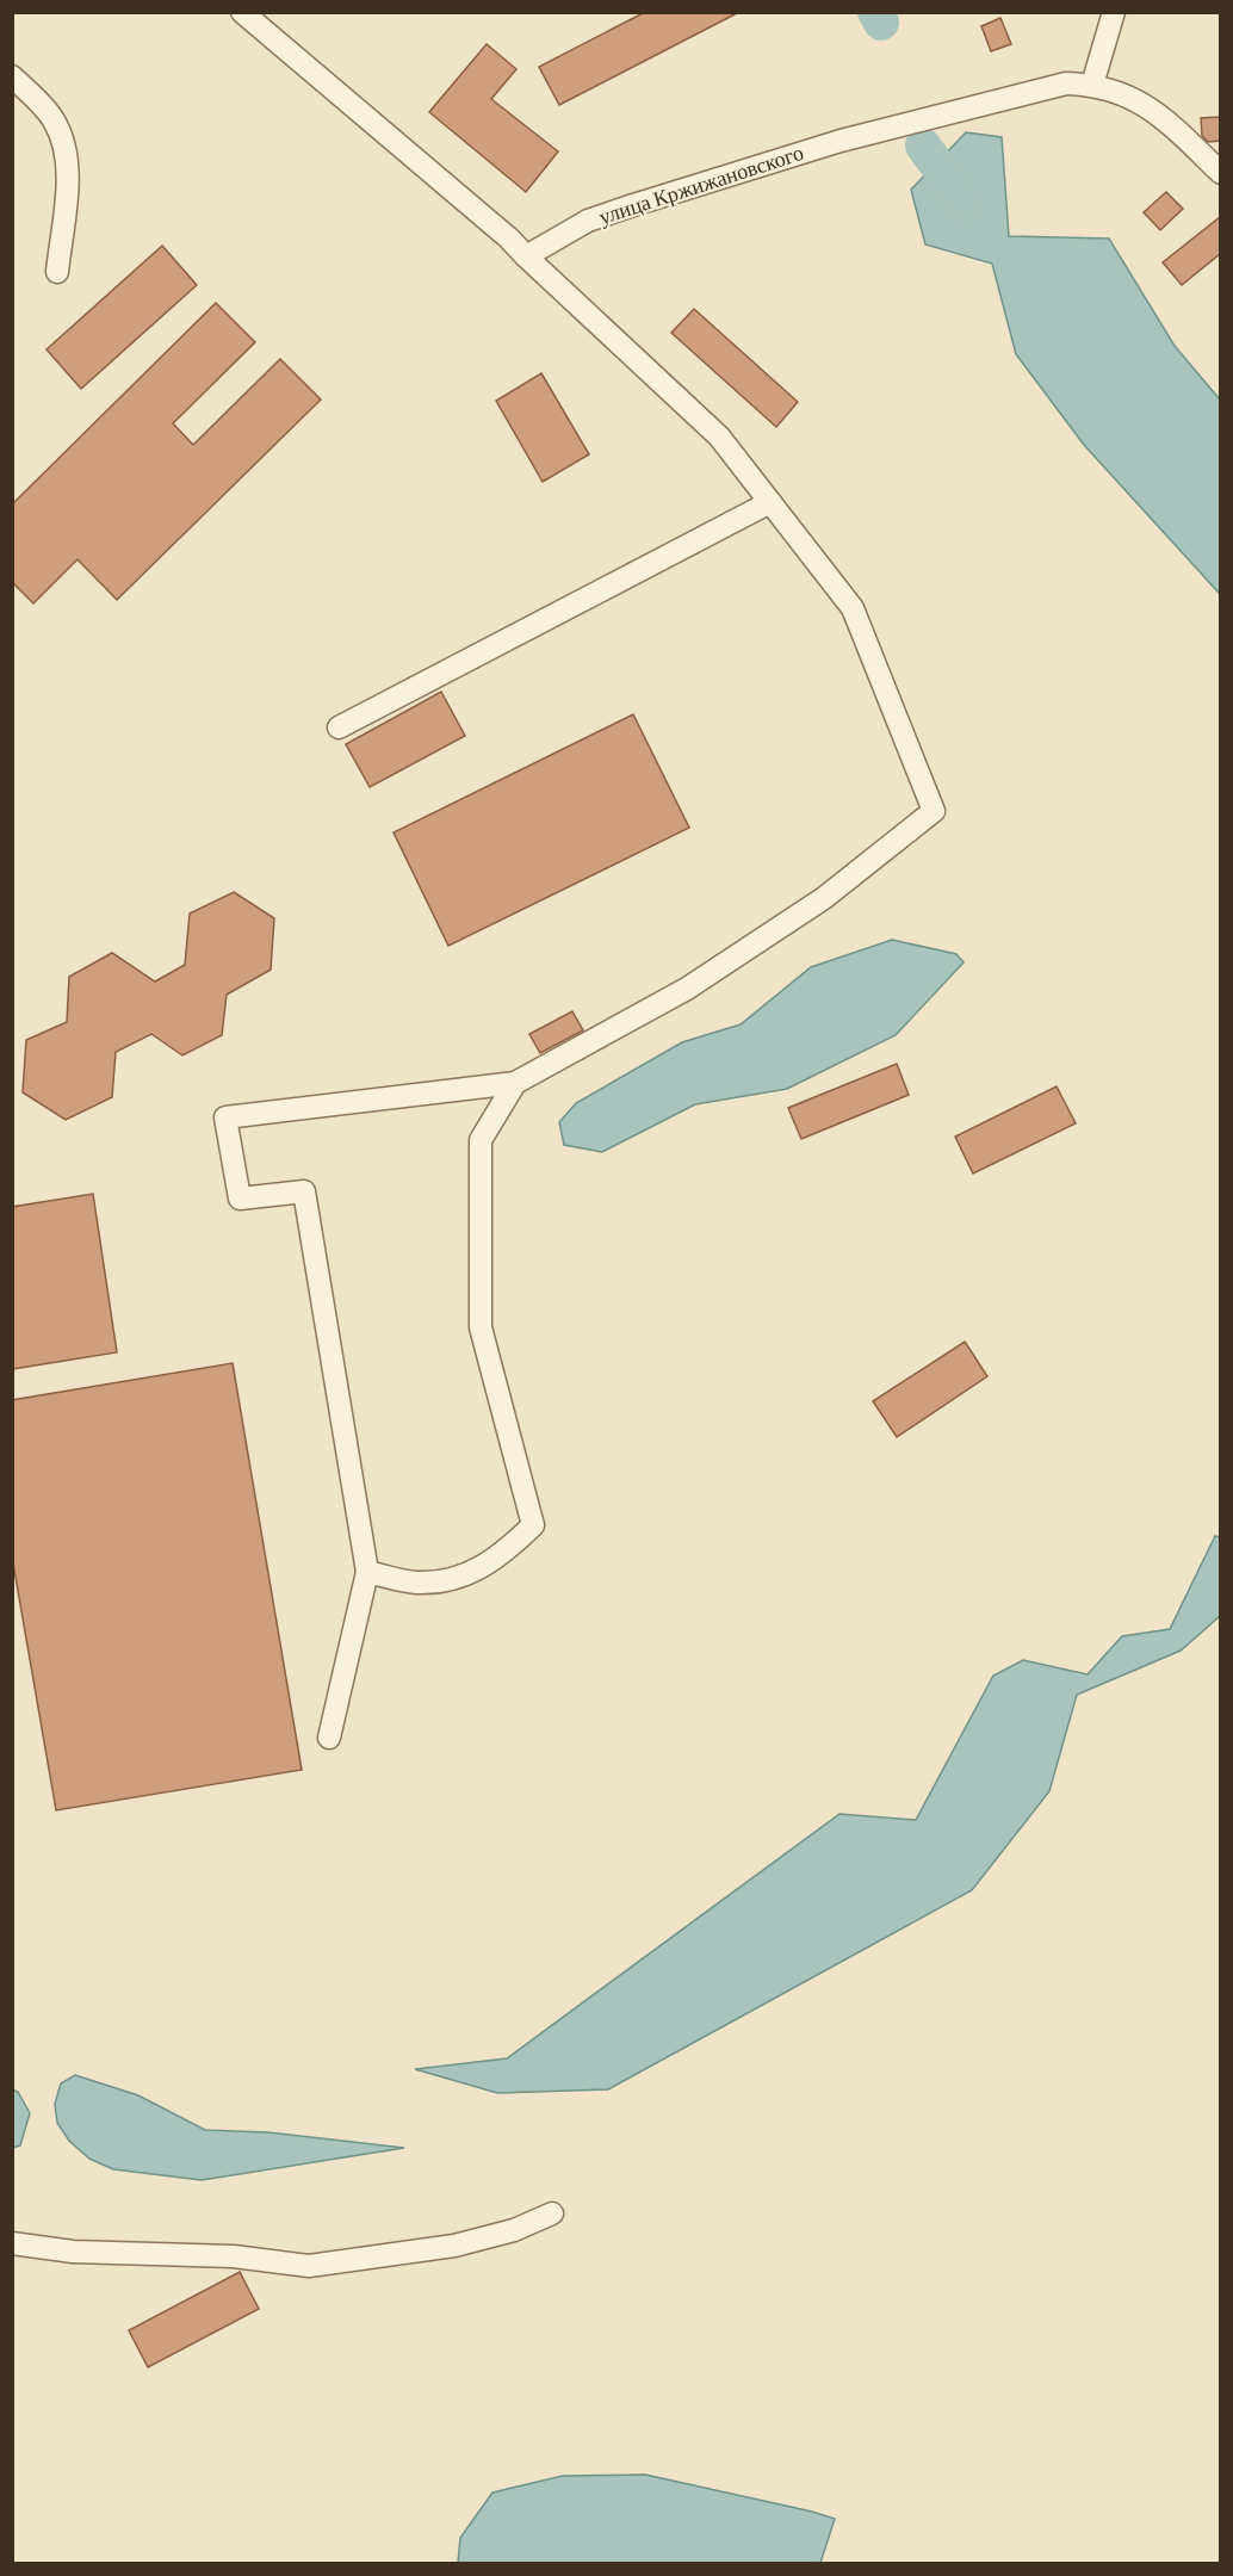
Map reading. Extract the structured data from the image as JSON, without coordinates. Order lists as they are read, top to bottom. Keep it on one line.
{"streets":{"street":["улица Кржижановского"]}}
